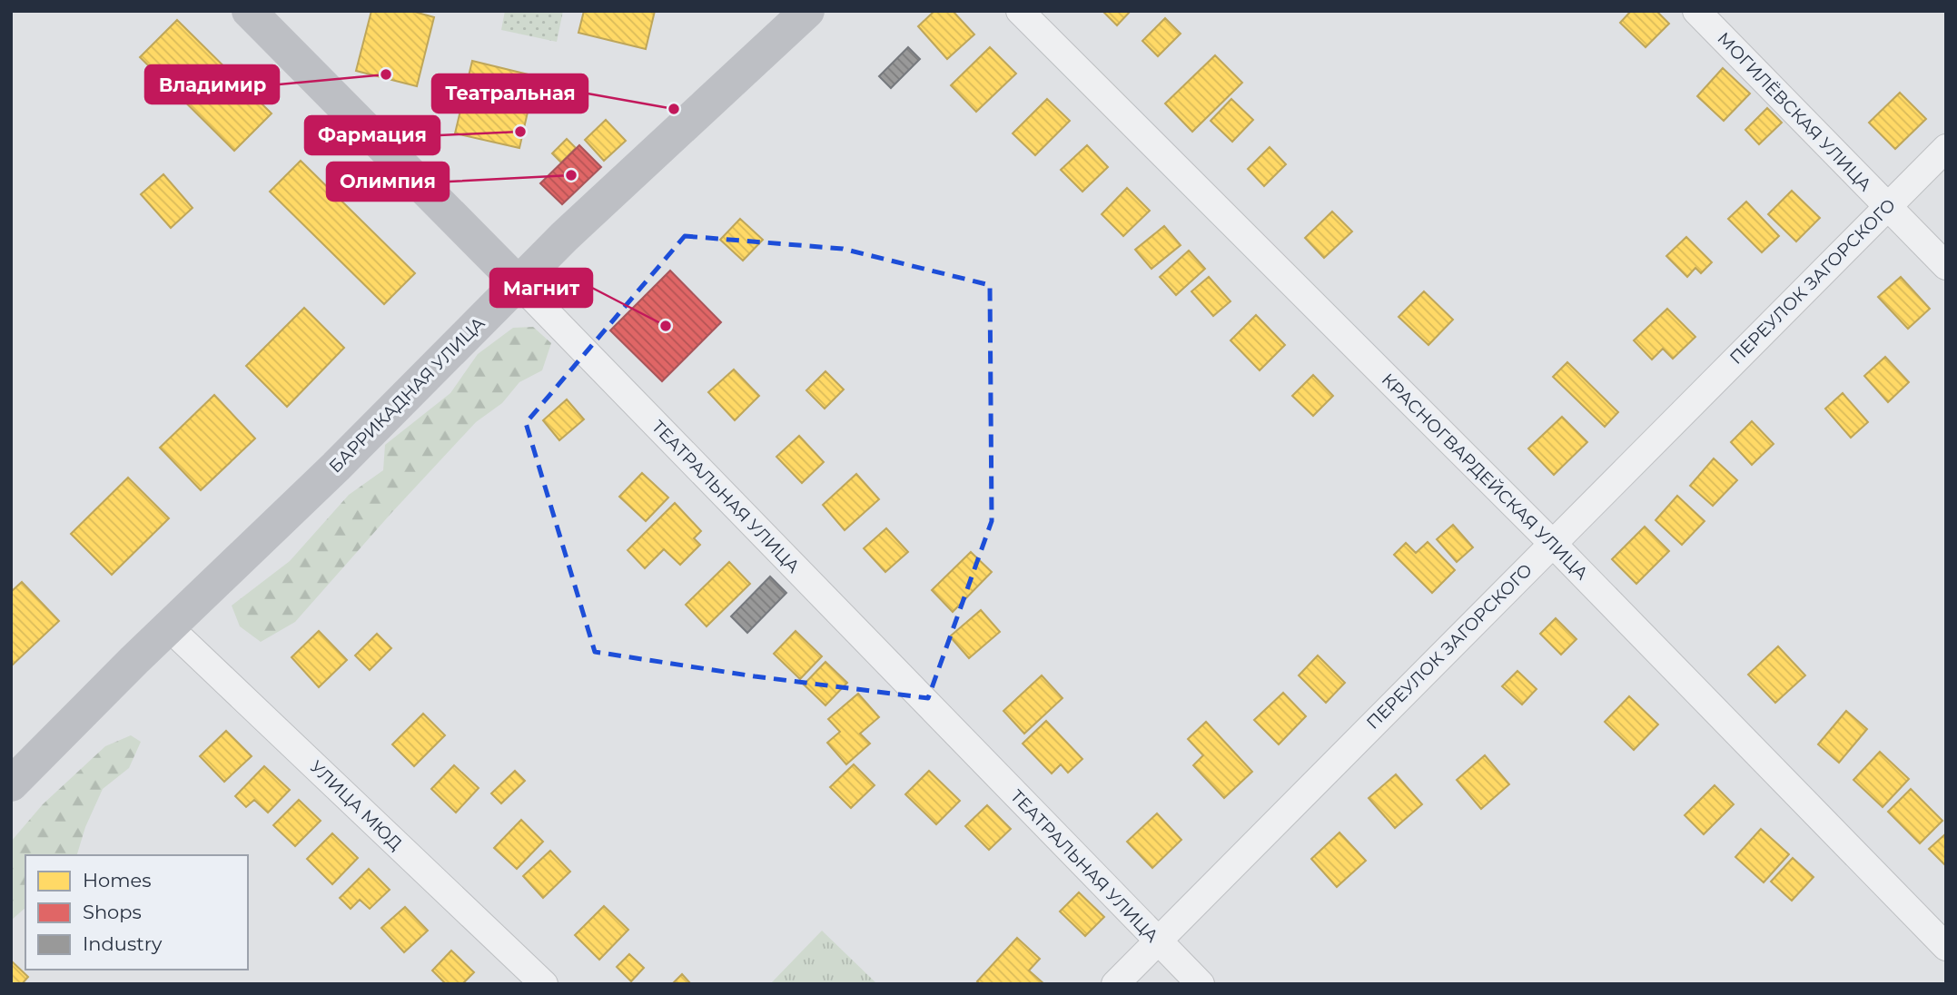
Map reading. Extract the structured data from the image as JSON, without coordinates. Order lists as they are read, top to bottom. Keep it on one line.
{"streets":{"main road":["БАРРИКАДНАЯ УЛИЦА","ТЕАТРАЛЬНАЯ УЛИЦА"],"street":["МОГИЛЁВСКАЯ УЛИЦА","ПЕРЕУЛОК ЗАГОРСКОГО","КРАСНОГВАРДЕЙСКАЯ УЛИЦА","УЛИЦА МЮД"]},"crossings":[["МОГИЛЁВСКАЯ УЛИЦА","ПЕРЕУЛОК ЗАГОРСКОГО"],["ПЕРЕУЛОК ЗАГОРСКОГО","КРАСНОГВАРДЕЙСКАЯ УЛИЦА"],["ПЕРЕУЛОК ЗАГОРСКОГО","ТЕАТРАЛЬНАЯ УЛИЦА"],["БАРРИКАДНАЯ УЛИЦА","ТЕАТРАЛЬНАЯ УЛИЦА"],["БАРРИКАДНАЯ УЛИЦА","УЛИЦА МЮД"]],"places":["Владимир","Театральная","Фармация","Олимпия","Магнит"],"legend":["Homes","Shops","Industry"]}
